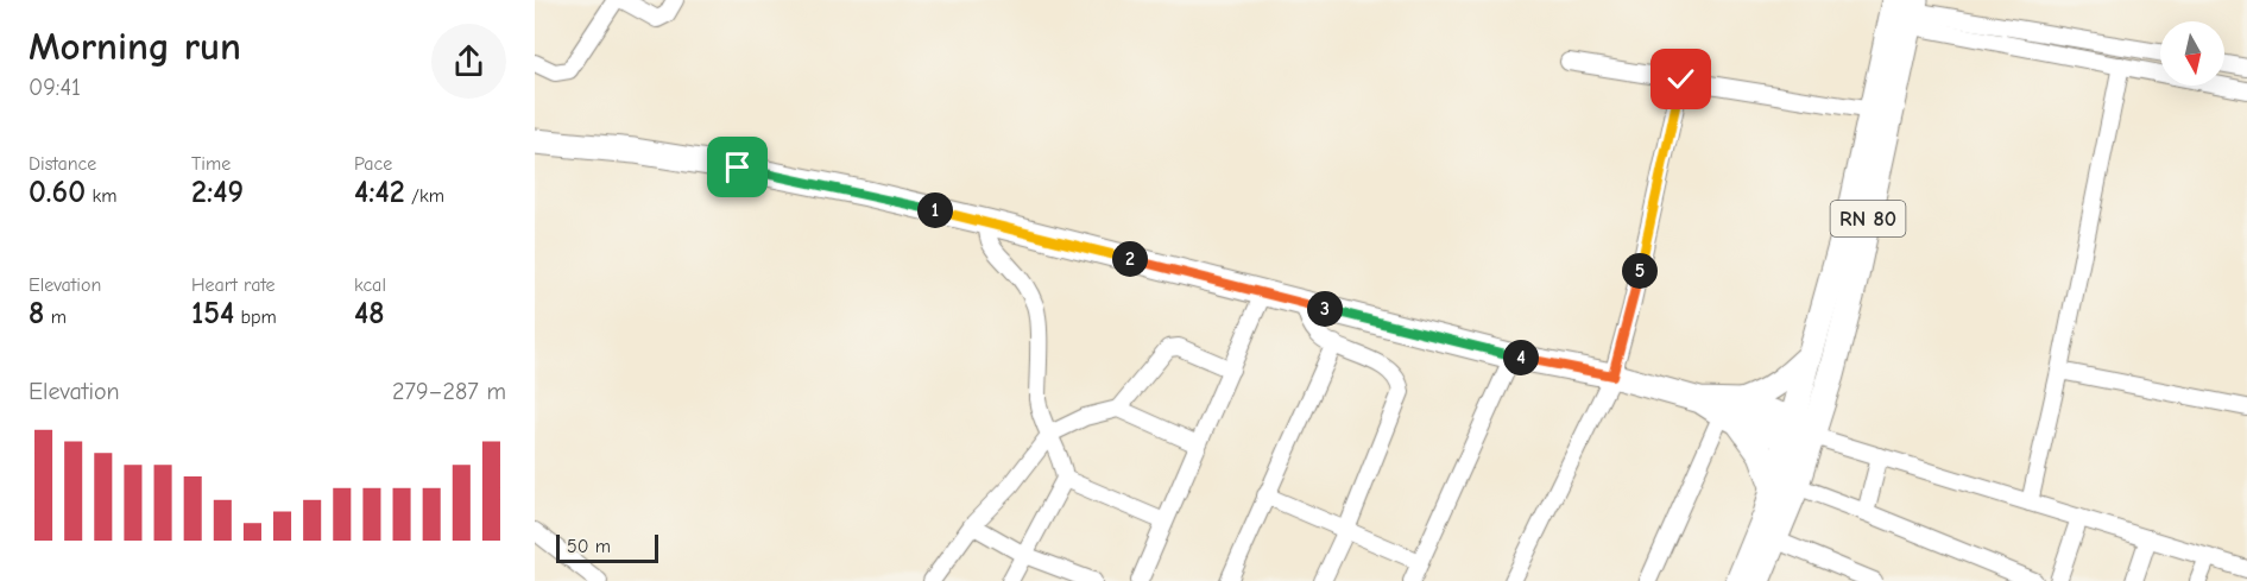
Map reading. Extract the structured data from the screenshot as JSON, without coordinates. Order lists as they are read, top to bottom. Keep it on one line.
{"streets":{"main road":["RN 80"]},"scale_bar":"50 m","north":"bottom","page":{"heading":["Morning run","09:41"],"stats":[["Distance","0.60 km"],["Time","2:49"],["Pace","4:42 /km"],["Elevation","8 m"],["Heart rate","154 bpm"],["kcal","48"]],"pins":["1","2","5","3","4"],"chart":["Elevation","279–287 m"],"scale":"50 m"}}
